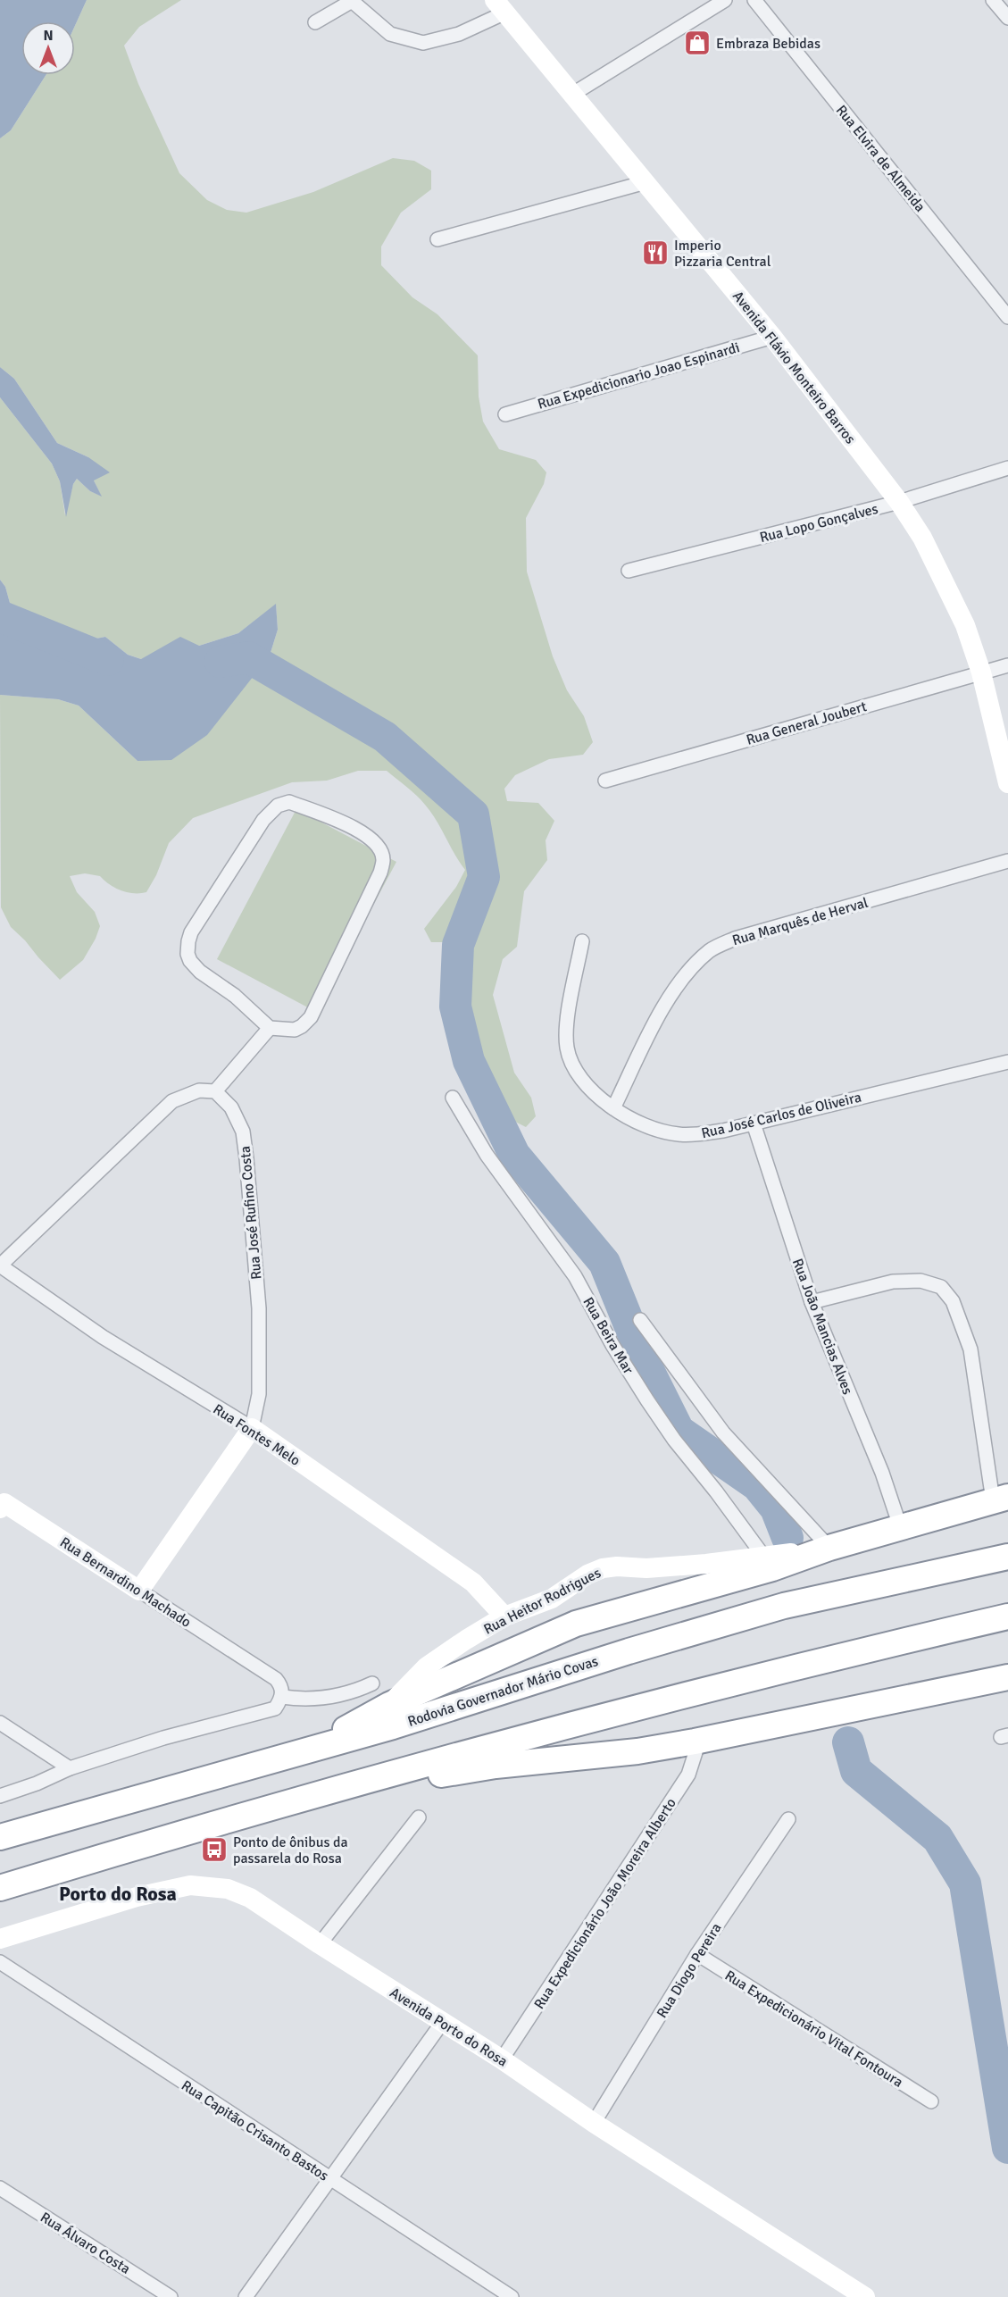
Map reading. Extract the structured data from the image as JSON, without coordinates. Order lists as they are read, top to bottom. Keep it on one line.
{"streets":{"highway":["Rodovia Governador Mário Covas"],"street":["Rua Elvira de Almeida","Avenida Flávio Monteiro Barros","Rua Expedicionario Joao Espinardi","Rua Lopo Gonçalves","Rua General Joubert","Rua Marquês de Herval","Rua José Carlos de Oliveira","Rua José Rufino Costa","Rua João Mancias Alves","Rua Beira Mar","Rua Fontes Melo","Rua Bernardino Machado","Rua Heitor Rodrigues","Rua Expedicionário João Moreira Alberto","Rua Diogo Pereira","Avenida Porto do Rosa","Rua Expedicionário Vital Fontoura","Rua Capitão Crisanto Bastos","Rua Álvaro Costa"]},"crossings":[["Avenida Flávio Monteiro Barros","Rua Expedicionario Joao Espinardi"],["Avenida Flávio Monteiro Barros","Rua Lopo Gonçalves"],["Avenida Flávio Monteiro Barros","Rua General Joubert"],["Rua Marquês de Herval","Rua José Carlos de Oliveira"],["Rua José Carlos de Oliveira","Rua João Mancias Alves"],["Rua José Rufino Costa","Rua Fontes Melo"],["Rua José Rufino Costa","Rua Bernardino Machado"],["Rua Beira Mar","Rua Heitor Rodrigues"],["Rua Fontes Melo","Rua Heitor Rodrigues"],["Rua Expedicionário João Moreira Alberto","Avenida Porto do Rosa"],["Rua Diogo Pereira","Avenida Porto do Rosa"],["Rua Diogo Pereira","Rua Expedicionário Vital Fontoura"]],"districts":["Porto do Rosa"],"places":{"shop":["Embraza Bebidas"],"restaurant":["Imperio Pizzaria Central"],"bus stop":["Ponto de ônibus da passarela do Rosa"]},"north":"top"}
